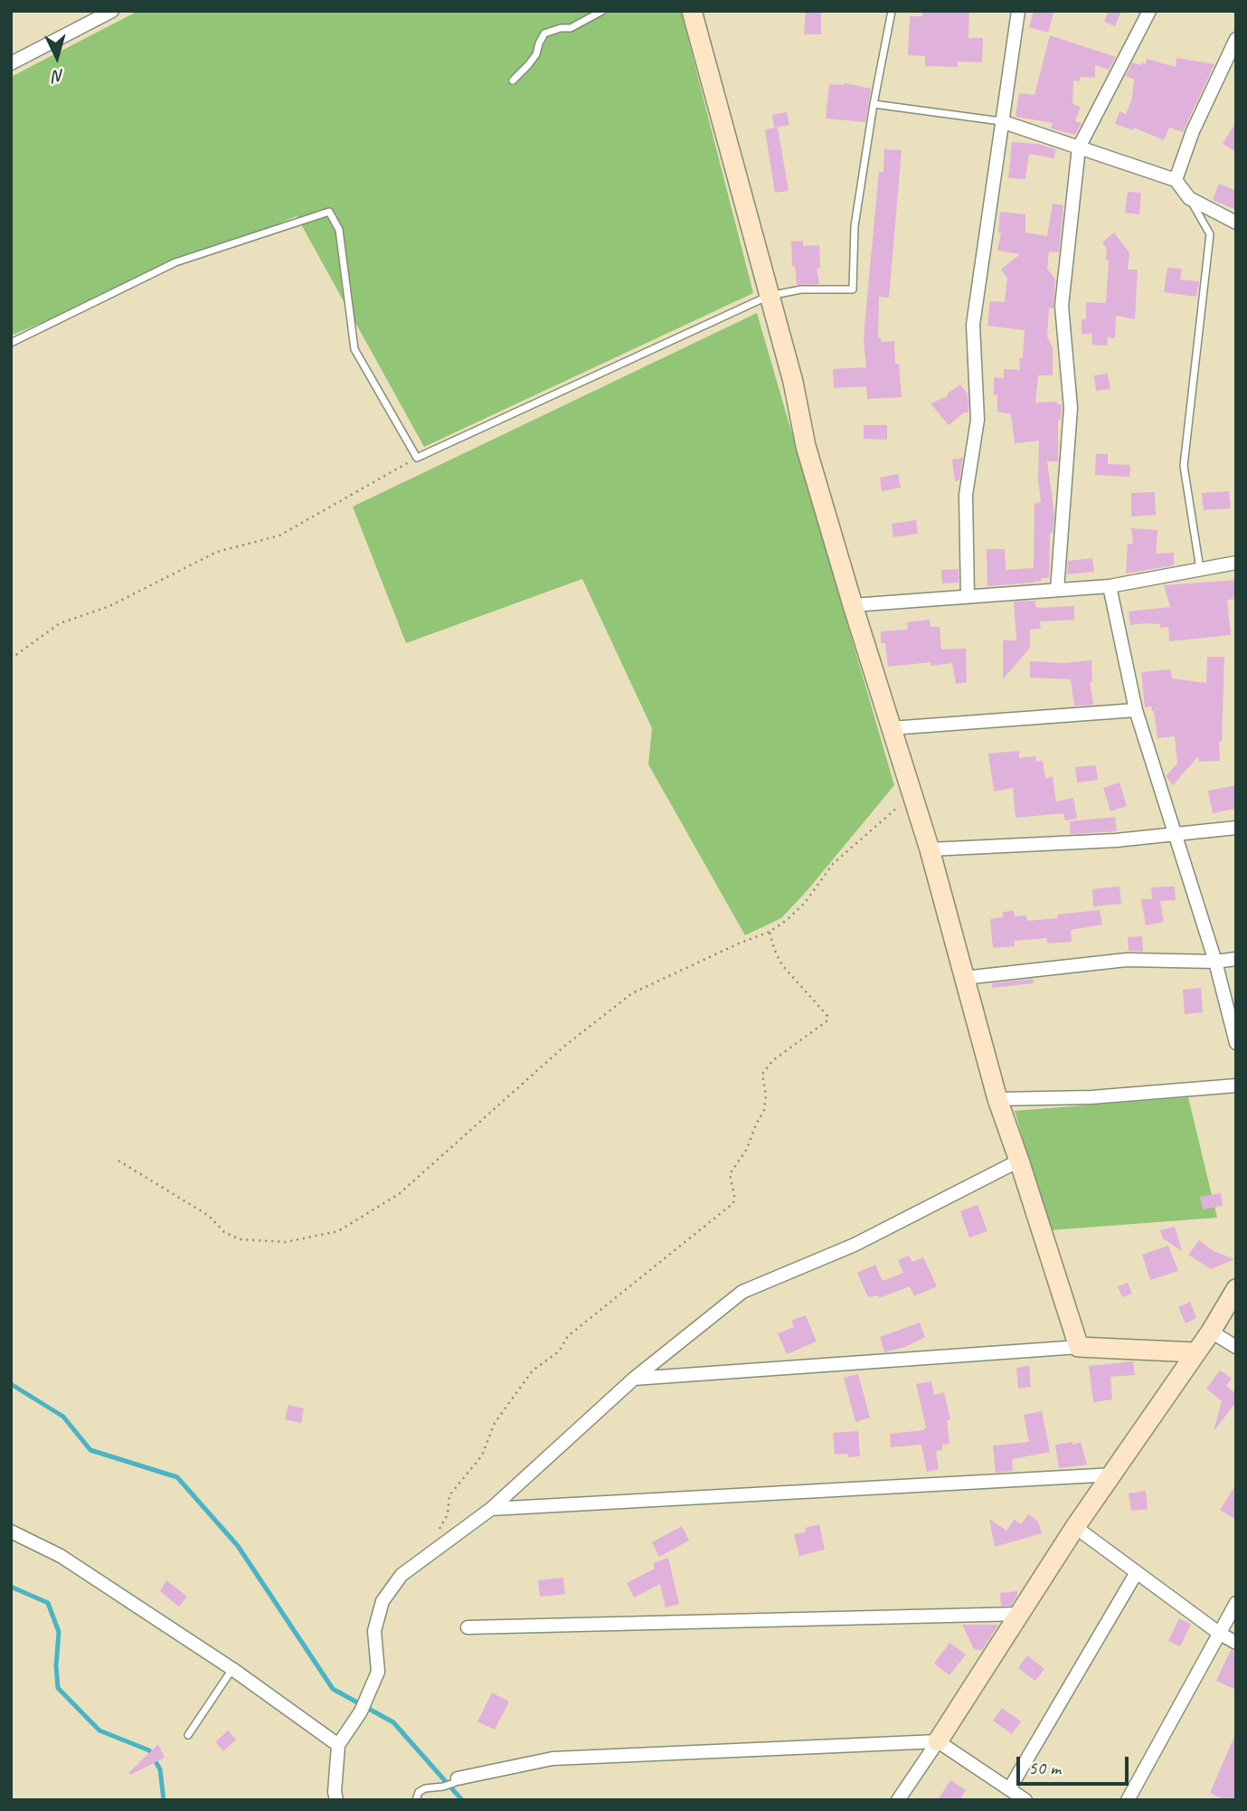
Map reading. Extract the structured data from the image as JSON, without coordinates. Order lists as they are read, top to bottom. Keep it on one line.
{"scale_bar":"50 m","north":"bottom"}
